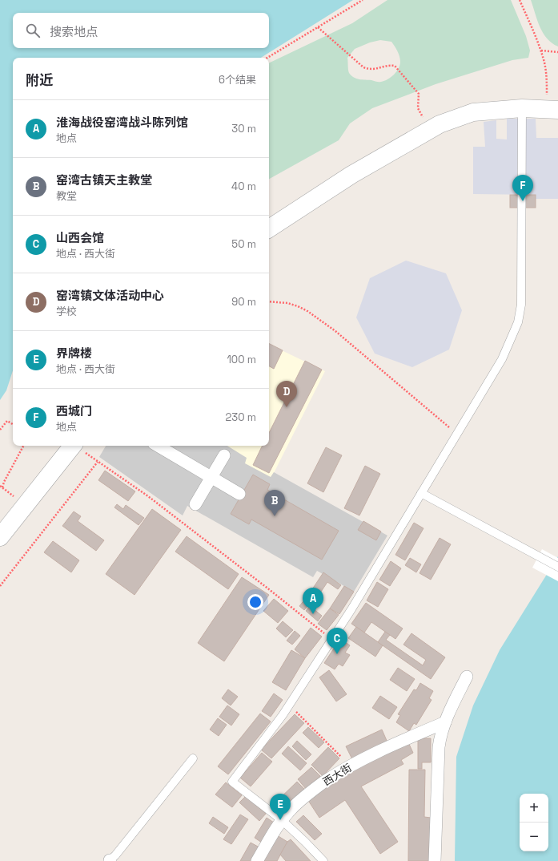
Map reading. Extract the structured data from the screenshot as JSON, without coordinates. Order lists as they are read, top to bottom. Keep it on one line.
{"streets":{"street":["西大街"]},"page":{"search":"搜索地点","heading":["附近","6个结果"],"list":[{"mark":"A","name":"淮海战役窑湾战斗陈列馆","note":"地点","value":"30 m"},{"mark":"B","name":"窑湾古镇天主教堂","note":"教堂","value":"40 m"},{"mark":"C","name":"山西会馆","note":"地点 · 西大街","value":"50 m"},{"mark":"D","name":"窑湾镇文体活动中心","note":"学校","value":"90 m"},{"mark":"E","name":"界牌楼","note":"地点 · 西大街","value":"100 m"},{"mark":"F","name":"西城门","note":"地点","value":"230 m"}],"pins":["F","D","B","A","C","E"],"map_buttons":["+","−"]}}
